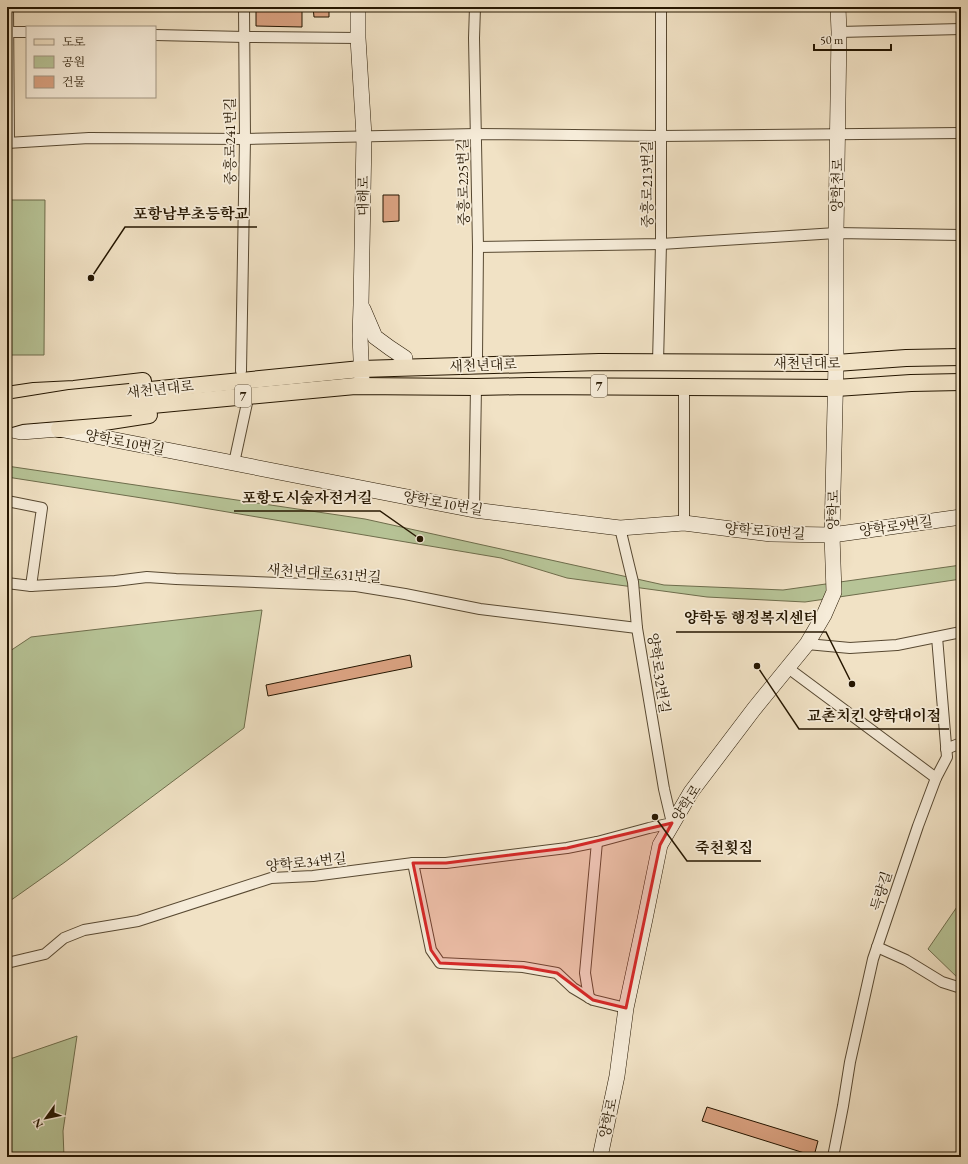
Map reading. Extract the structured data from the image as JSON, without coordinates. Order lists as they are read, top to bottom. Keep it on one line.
{"streets":{"main road":["양학천로","대해로","새천년대로","7","양학로10번길","양학로","양학로9번길"],"street":["중흥로241번길","중흥로225번길","중흥로213번길","새천년대로631번길","양학로32번길","양학로34번길","득량길"]},"crossings":[["중흥로213번길","새천년대로"],["양학천로","새천년대로"],["양학천로","양학로"],["대해로","새천년대로"],["새천년대로","양학로"],["양학로10번길","양학로"],["양학로10번길","양학로9번길"],["양학로10번길","양학로32번길"],["양학로","양학로9번길"],["양학로","양학로32번길"],["양학로","양학로34번길"],["새천년대로631번길","양학로32번길"],["양학로32번길","양학로34번길"]],"places":["포항남부초등학교","포항도시숲자전거길","교촌치킨 양학대이점","양학동 행정복지센터","죽천횟집"],"legend":["도로","공원","건물"],"scale_bar":"50 m","north":"bottom left"}
